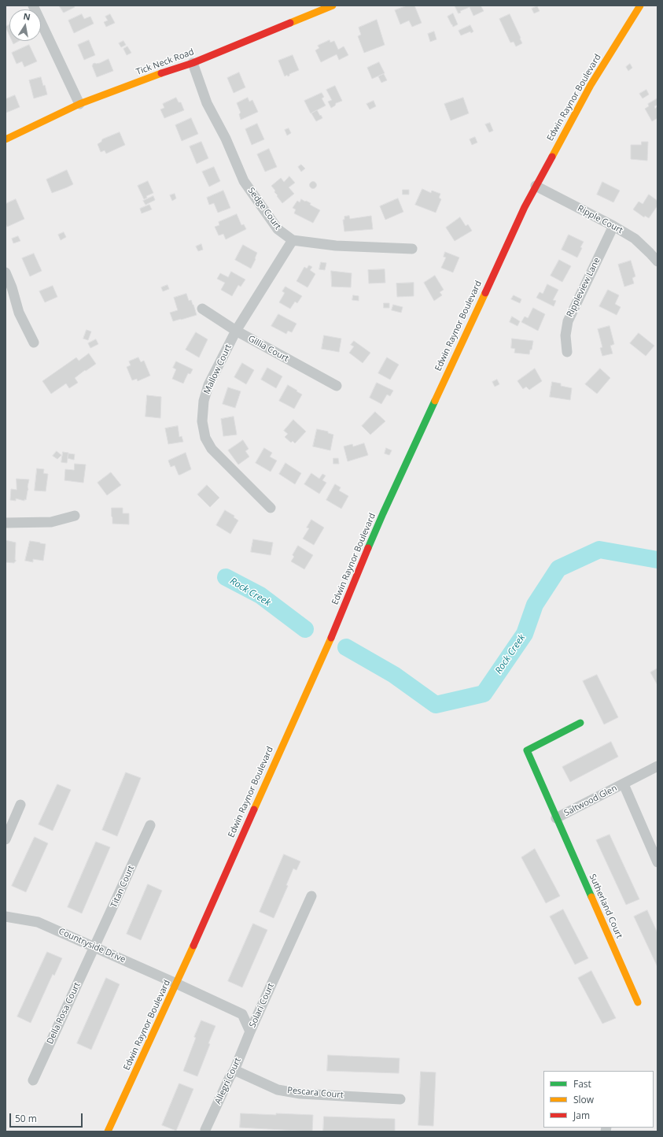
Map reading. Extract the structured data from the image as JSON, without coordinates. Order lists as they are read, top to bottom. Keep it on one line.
{"streets":{"main road":["Tick Neck Road","Edwin Raynor Boulevard","Saltwood Glen","Sutherland Court"],"street":["Sedge Court","Ripple Court","Rippleview Lane","Gillia Court","Mallow Court","Titan Court","Countryside Drive","Solari Court","Della Rosa Court","Allegri Court","Pescara Court"]},"crossings":[["Tick Neck Road","Sedge Court"],["Edwin Raynor Boulevard","Ripple Court"],["Edwin Raynor Boulevard","Countryside Drive"],["Edwin Raynor Boulevard","Solari Court"],["Sedge Court","Mallow Court"],["Ripple Court","Rippleview Lane"],["Gillia Court","Mallow Court"],["Saltwood Glen","Sutherland Court"],["Titan Court","Countryside Drive"],["Titan Court","Della Rosa Court"],["Countryside Drive","Solari Court"],["Countryside Drive","Della Rosa Court"],["Solari Court","Allegri Court"],["Allegri Court","Pescara Court"]],"water":["Rock Creek"],"legend":["Fast","Slow","Jam"],"scale_bar":"50 m","north":"top"}
